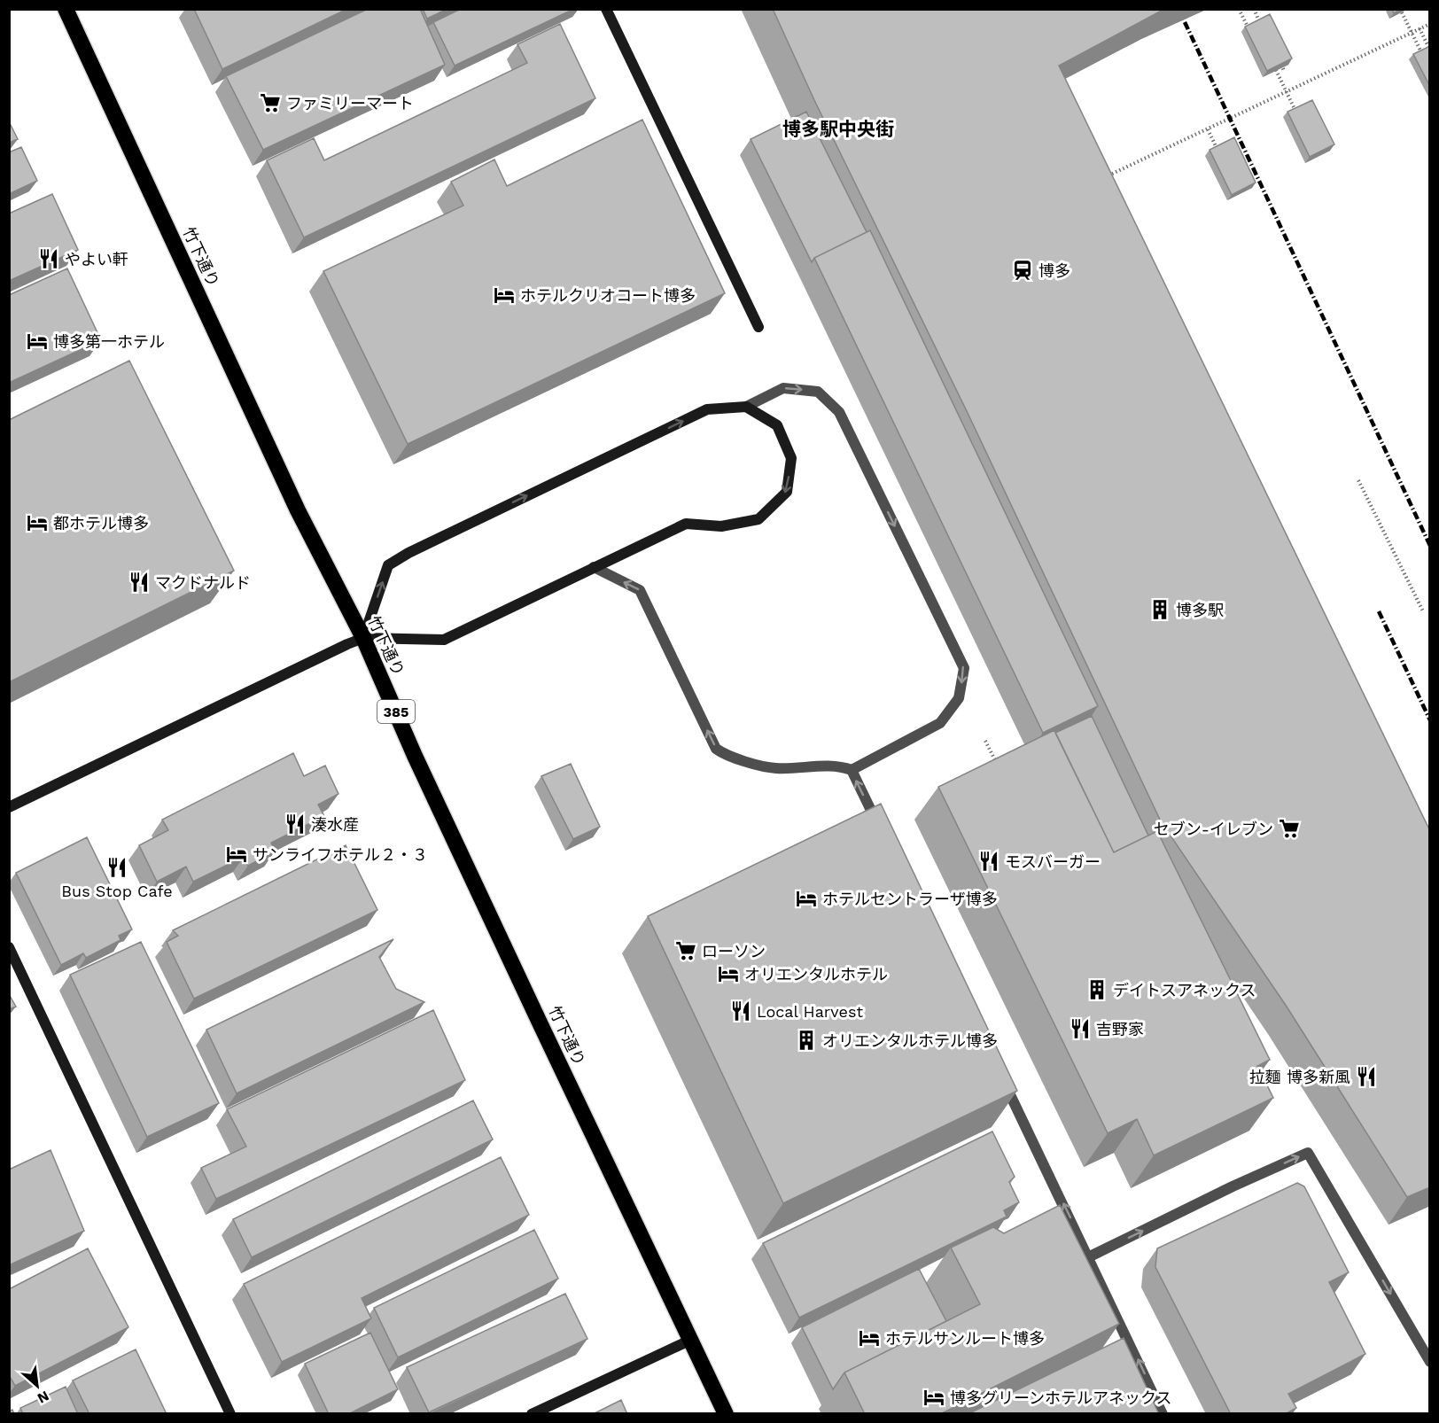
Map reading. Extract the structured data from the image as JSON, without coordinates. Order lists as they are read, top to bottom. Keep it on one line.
{"streets":{"highway":["竹下通り","385"]},"districts":["博多駅中央街"],"places":{"supermarket":["ファミリーマート","セブン-イレブン","ローソン"],"restaurant":["やよい軒","マクドナルド","湊水産","モスバーガー","Bus Stop Cafe","Local Harvest","吉野家","拉麵 博多新風"],"station":["博多"],"hotel":["ホテルクリオコート博多","博多第一ホテル","都ホテル博多","サンライフホテル２・３","ホテルセントラーザ博多","オリエンタルホテル","ホテルサンルート博多","博多グリーンホテルアネックス"],"building":["博多駅","デイトスアネックス","オリエンタルホテル博多"]},"north":"bottom right"}
